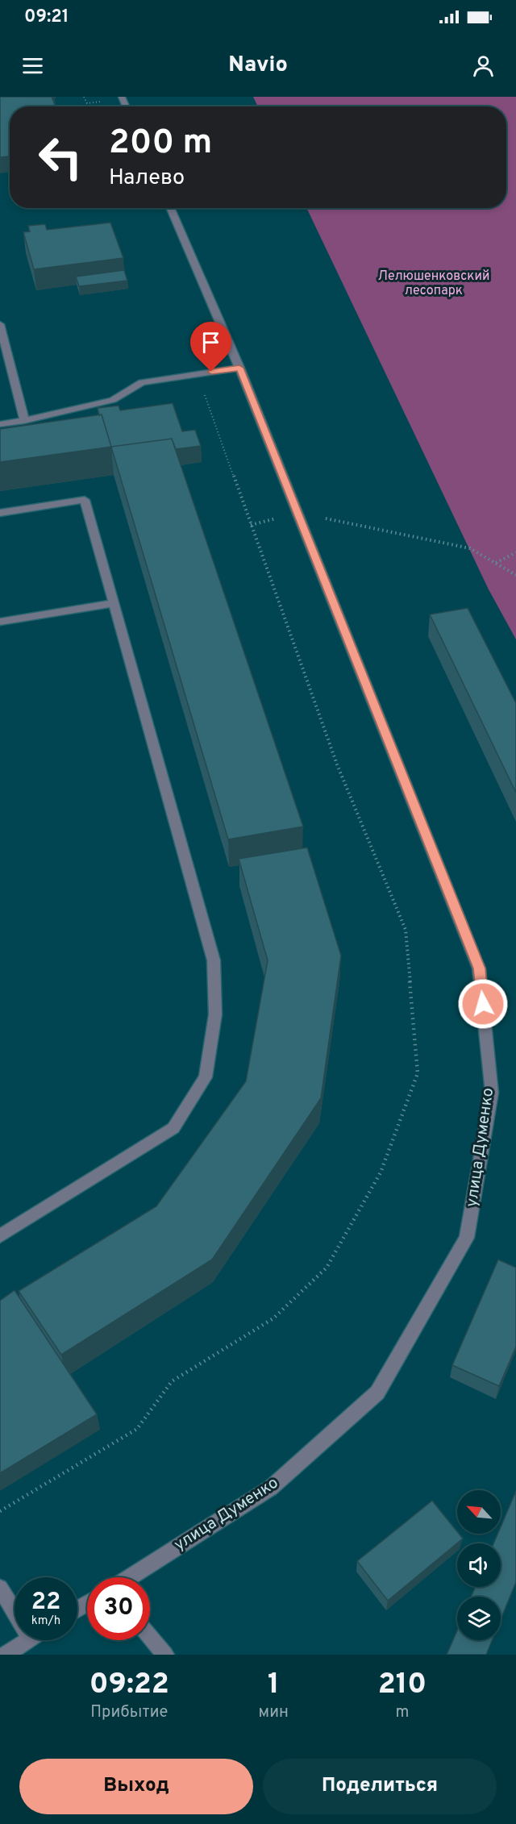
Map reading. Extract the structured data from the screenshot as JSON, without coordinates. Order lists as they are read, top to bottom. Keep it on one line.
{"streets":{"street":["улица Думенко"]},"parks":["Лелюшенковский лесопарк"],"north":"top left","page":{"status":"09:21","header":"Navio","turn":["200 m","Налево"],"speed":"22 km/h","limit":"30","eta":["09:22","Прибытие","1","мин","210","m"],"buttons":["Выход","Поделиться"]}}
